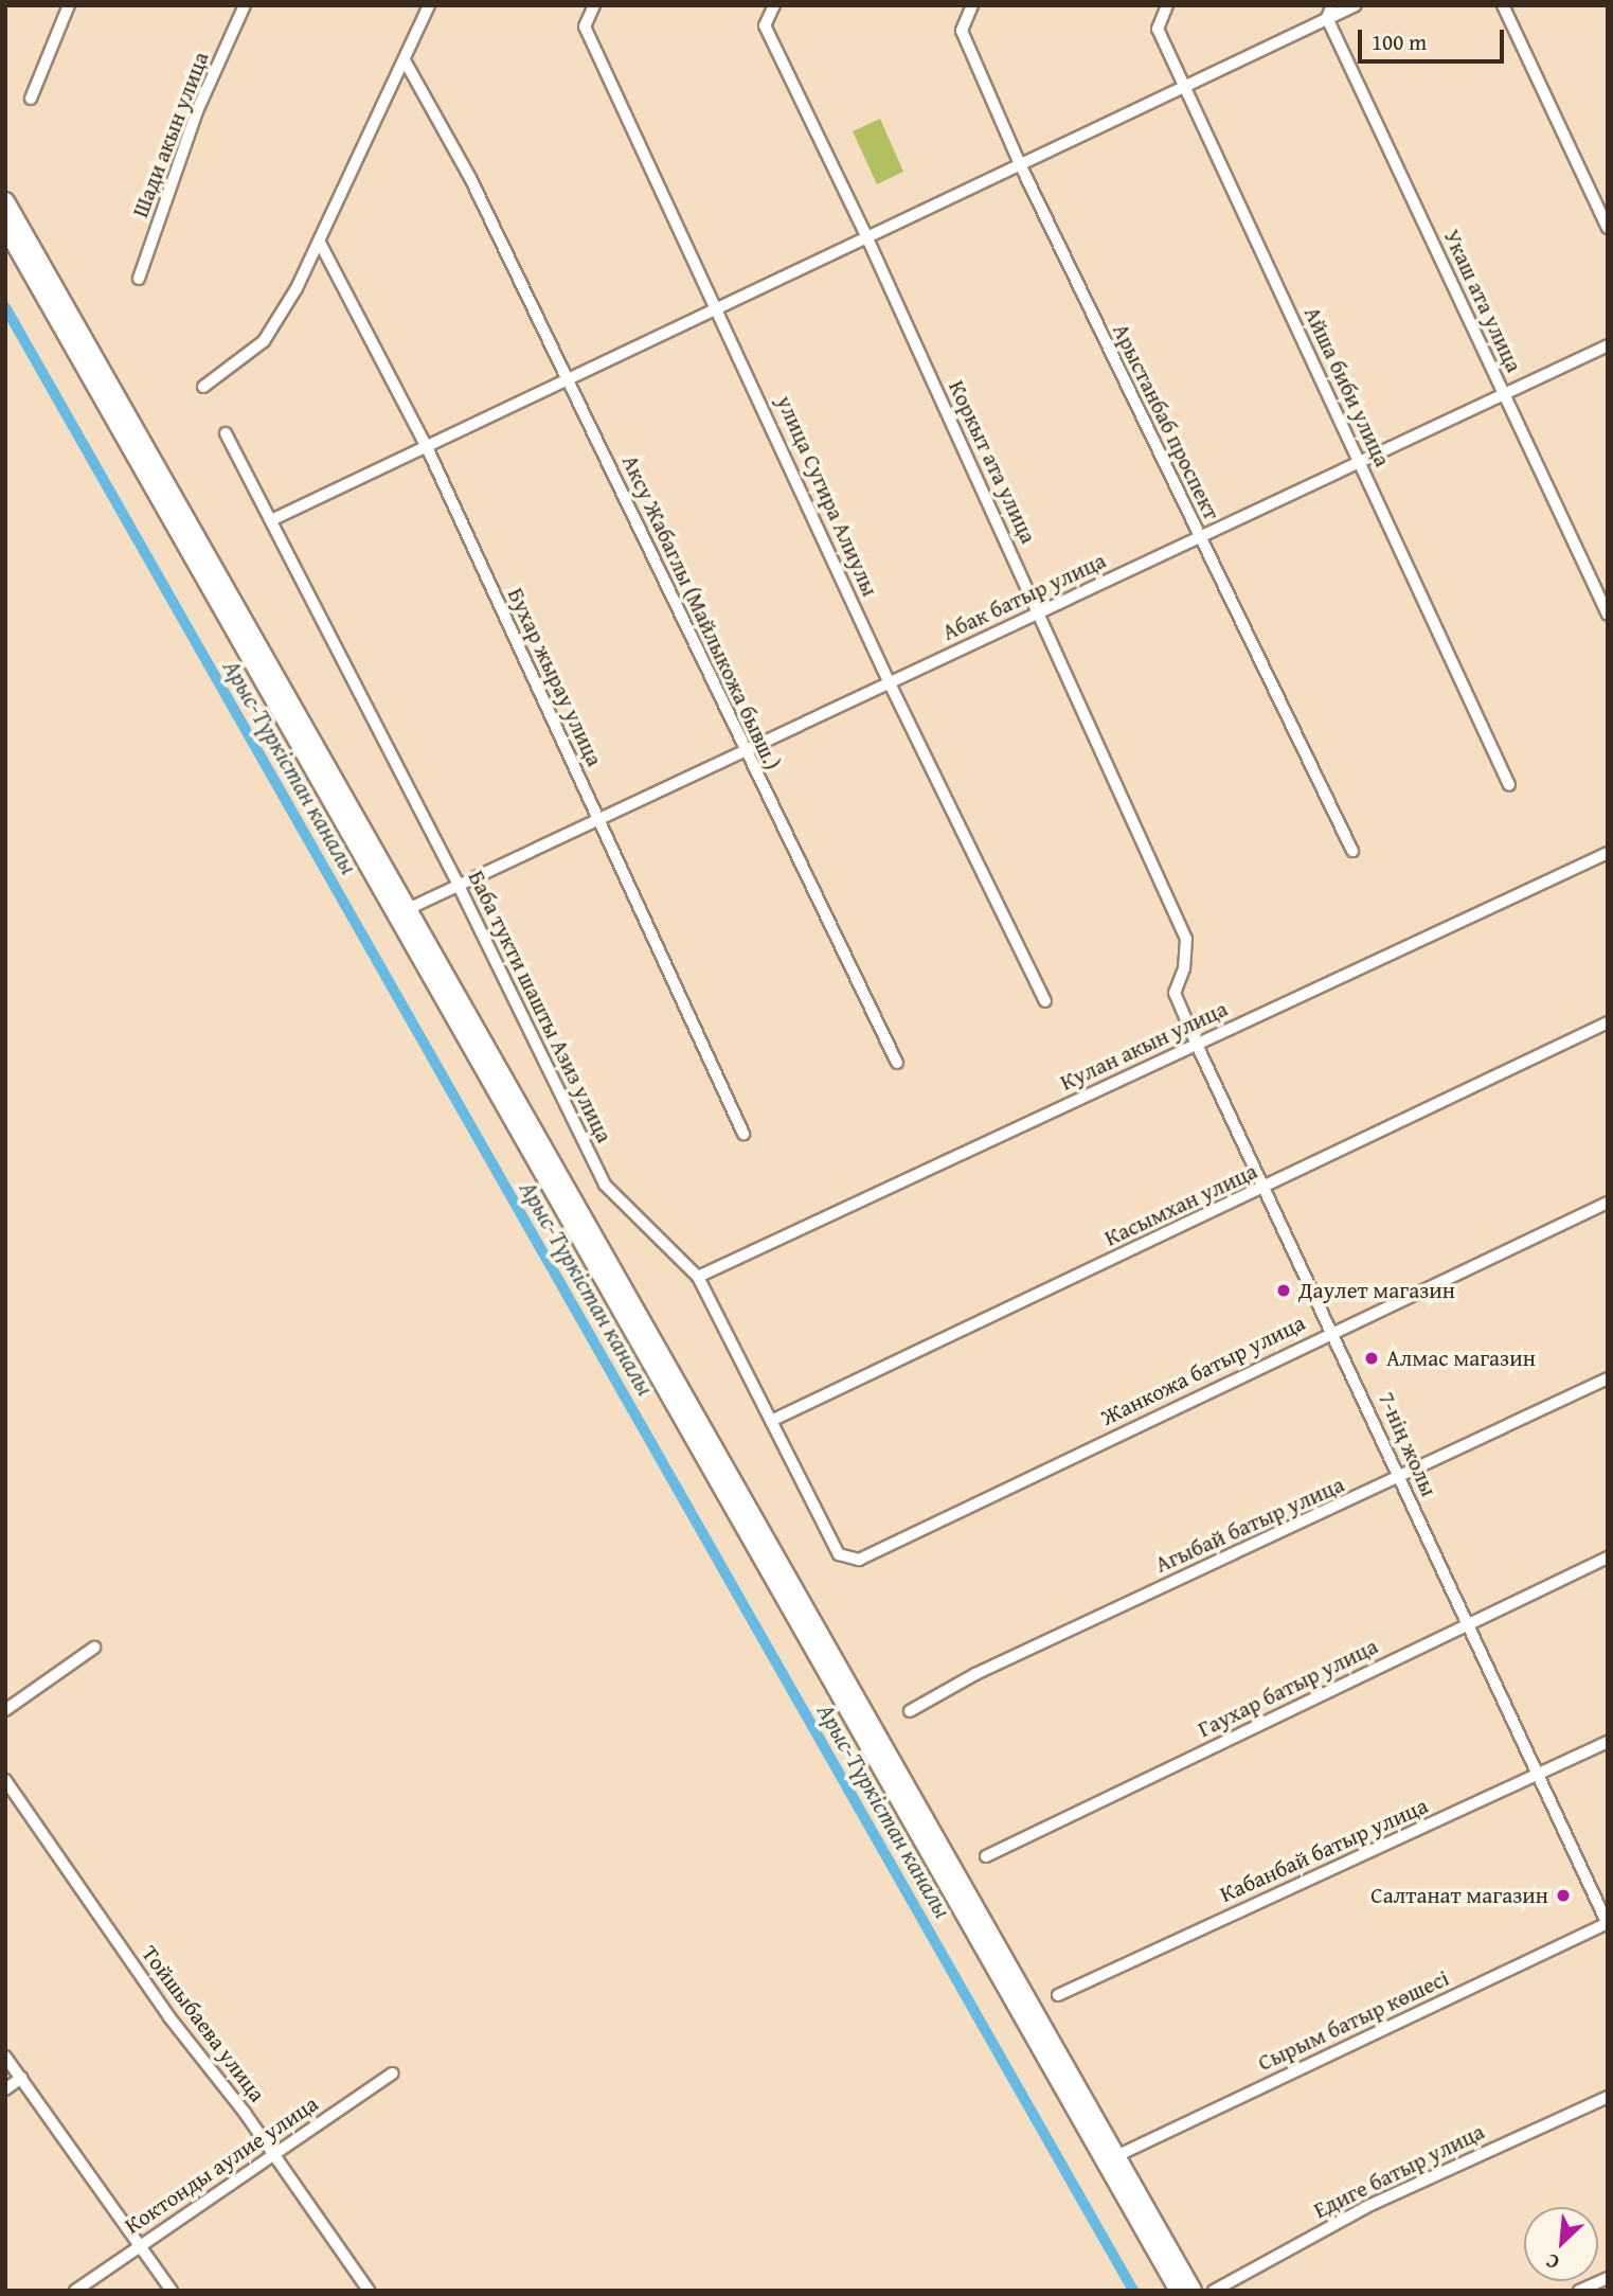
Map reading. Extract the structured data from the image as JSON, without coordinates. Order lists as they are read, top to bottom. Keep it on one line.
{"streets":{"street":["Шади акын улица","Укаш ата улица","Айша биби улица","Арыстанбаб проспект","Коркыт ата улица","улица Сугира Алиулы","Абак батыр улица","Аксу Жабаглы (Майлыкожа бывш.)","Бухар жырау улица","Баба тукти шашты Азиз улица","Кулан акын улица","Касымхан улица","Жанкожа батыр улица","7-нің жолы","Агыбай батыр улица","Гаухар батыр улица","Кабанбай батыр улица","Сырым батыр көшесі","Тойшыбаева улица","Коктонды аулие улица","Едиге батыр улица"]},"crossings":[["Укаш ата улица","Абак батыр улица"],["Айша биби улица","Абак батыр улица"],["Арыстанбаб проспект","Абак батыр улица"],["Коркыт ата улица","Абак батыр улица"],["Коркыт ата улица","7-нің жолы"],["улица Сугира Алиулы","Абак батыр улица"],["Абак батыр улица","Аксу Жабаглы (Майлыкожа бывш.)"],["Абак батыр улица","Бухар жырау улица"],["Абак батыр улица","Баба тукти шашты Азиз улица"],["Баба тукти шашты Азиз улица","Кулан акын улица"],["Баба тукти шашты Азиз улица","Касымхан улица"],["Баба тукти шашты Азиз улица","Жанкожа батыр улица"],["Кулан акын улица","7-нің жолы"],["Касымхан улица","7-нің жолы"],["Жанкожа батыр улица","7-нің жолы"],["7-нің жолы","Агыбай батыр улица"],["7-нің жолы","Гаухар батыр улица"],["7-нің жолы","Кабанбай батыр улица"],["7-нің жолы","Сырым батыр көшесі"],["Тойшыбаева улица","Коктонды аулие улица"]],"water":["Арыс-Түркістан каналы"],"places":["Даулет магазин","Алмас магазин","Салтанат магазин"],"scale_bar":"100 m","north":"bottom left"}
